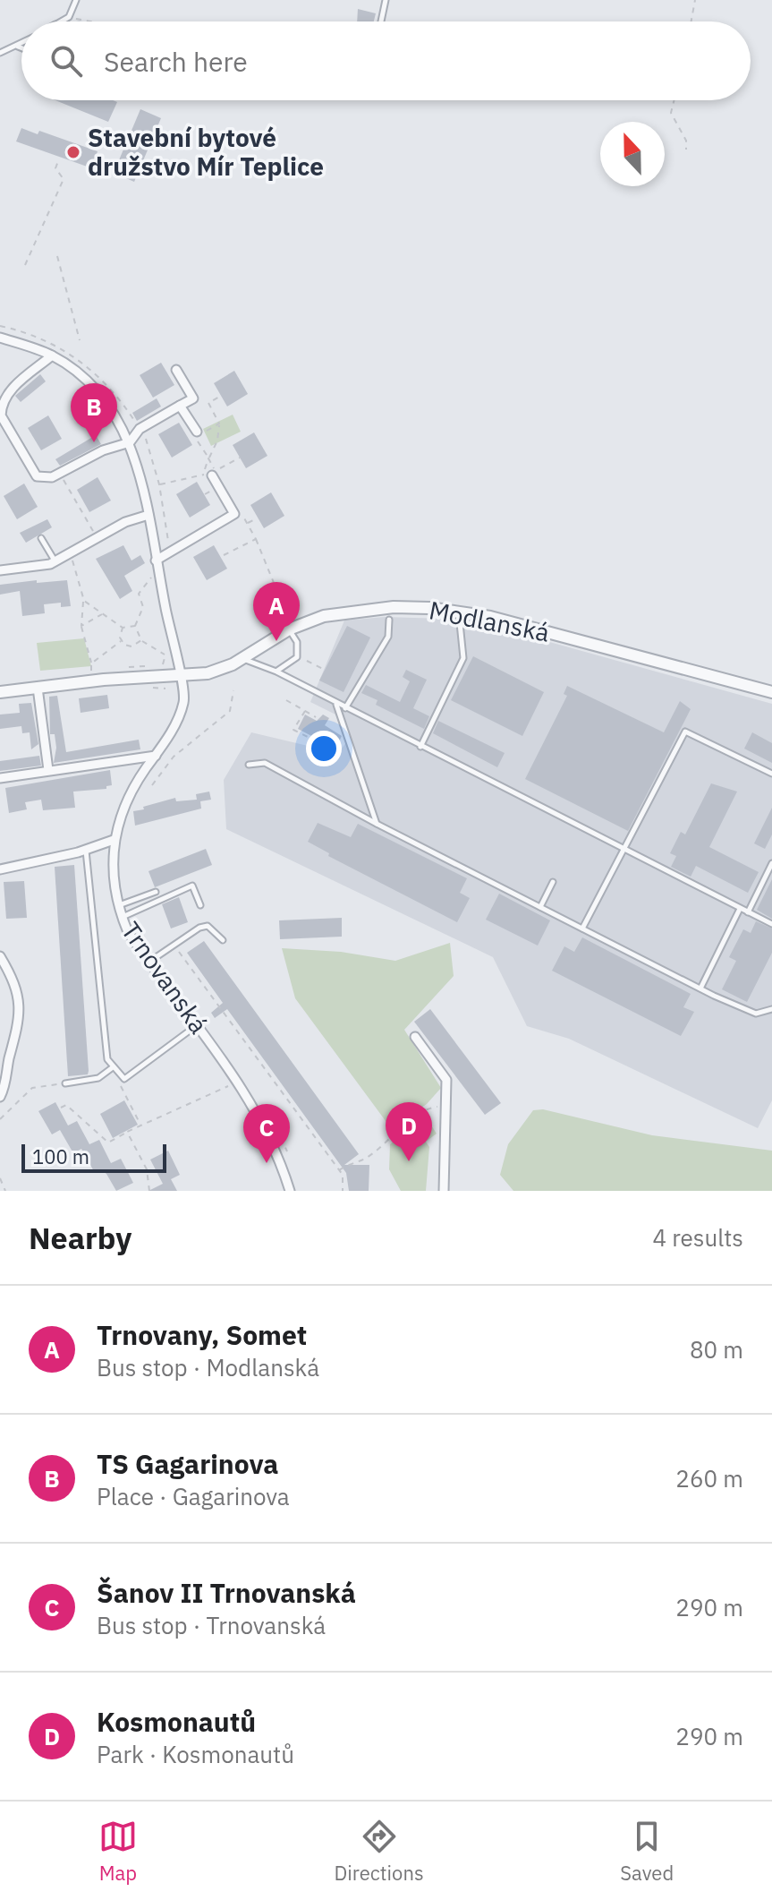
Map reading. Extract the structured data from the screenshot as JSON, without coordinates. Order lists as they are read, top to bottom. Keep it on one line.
{"streets":{"street":["Modlanská","Trnovanská"]},"crossings":[["Modlanská","Trnovanská"]],"places":["Stavební bytové družstvo Mír Teplice"],"scale_bar":"100 m","north":"top","page":{"search":"Search here","pins":["B","A","D","C"],"scale":"100 m","heading":["Nearby","4 results"],"list":[{"mark":"A","name":"Trnovany, Somet","note":"Bus stop · Modlanská","value":"80 m"},{"mark":"B","name":"TS Gagarinova","note":"Place · Gagarinova","value":"260 m"},{"mark":"C","name":"Šanov II Trnovanská","note":"Bus stop · Trnovanská","value":"290 m"},{"mark":"D","name":"Kosmonautů","note":"Park · Kosmonautů","value":"290 m"}],"nav":["Map","Directions","Saved"]}}
